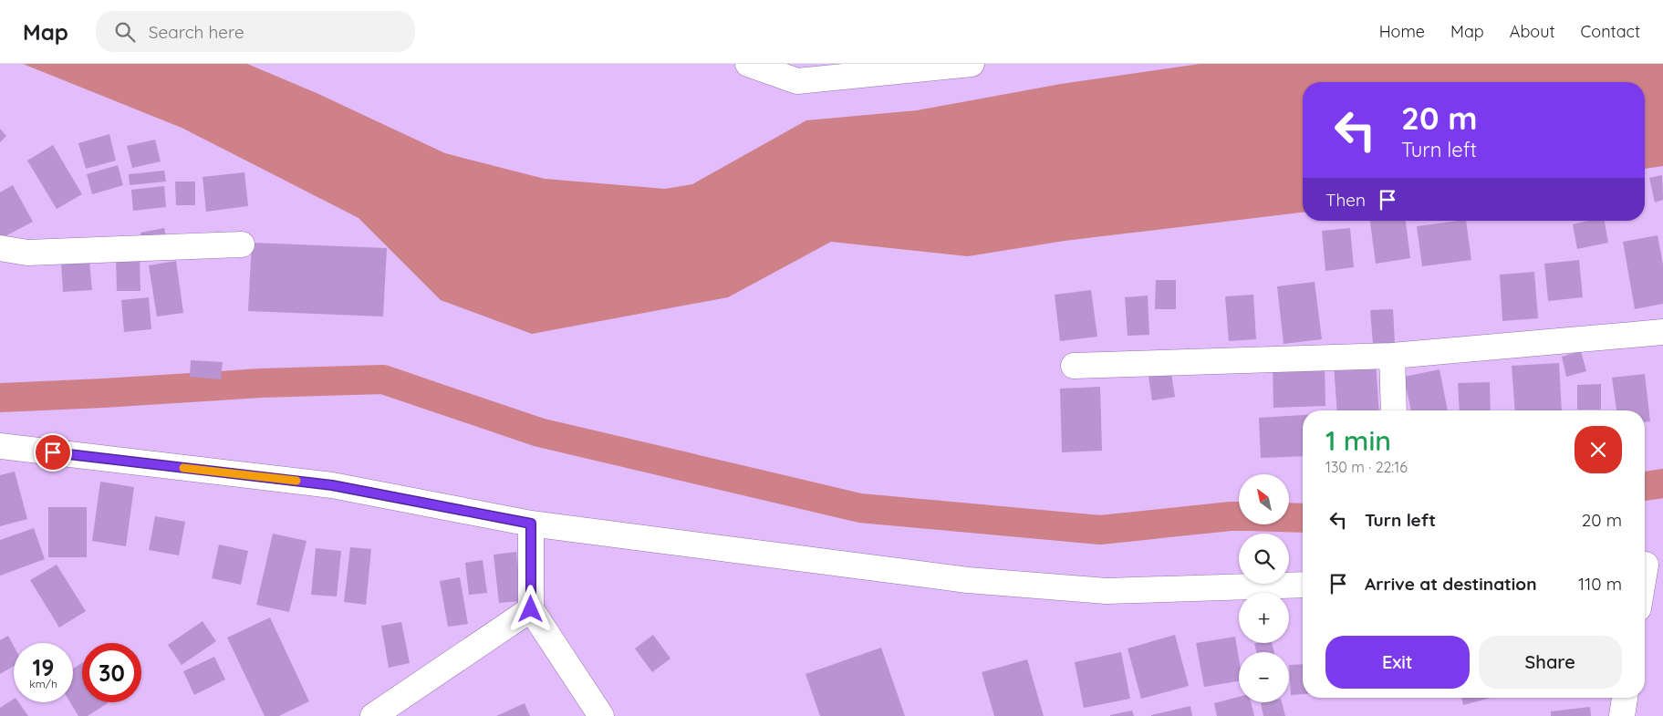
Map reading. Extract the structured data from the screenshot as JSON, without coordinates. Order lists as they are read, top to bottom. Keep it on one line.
{"north":"top left","page":{"header":"Map","search":"Search here","nav":["Home","Map","About","Contact"],"turn":["20 m","Turn left"],"then":"Then","heading":["1 min","130 m · 22:16"],"map_buttons":["+","−"],"list":[{"name":"Turn left","value":"20 m"},{"name":"Arrive at destination","value":"110 m"}],"buttons":["Exit","Share"],"speed":"19 km/h","limit":"30"}}
